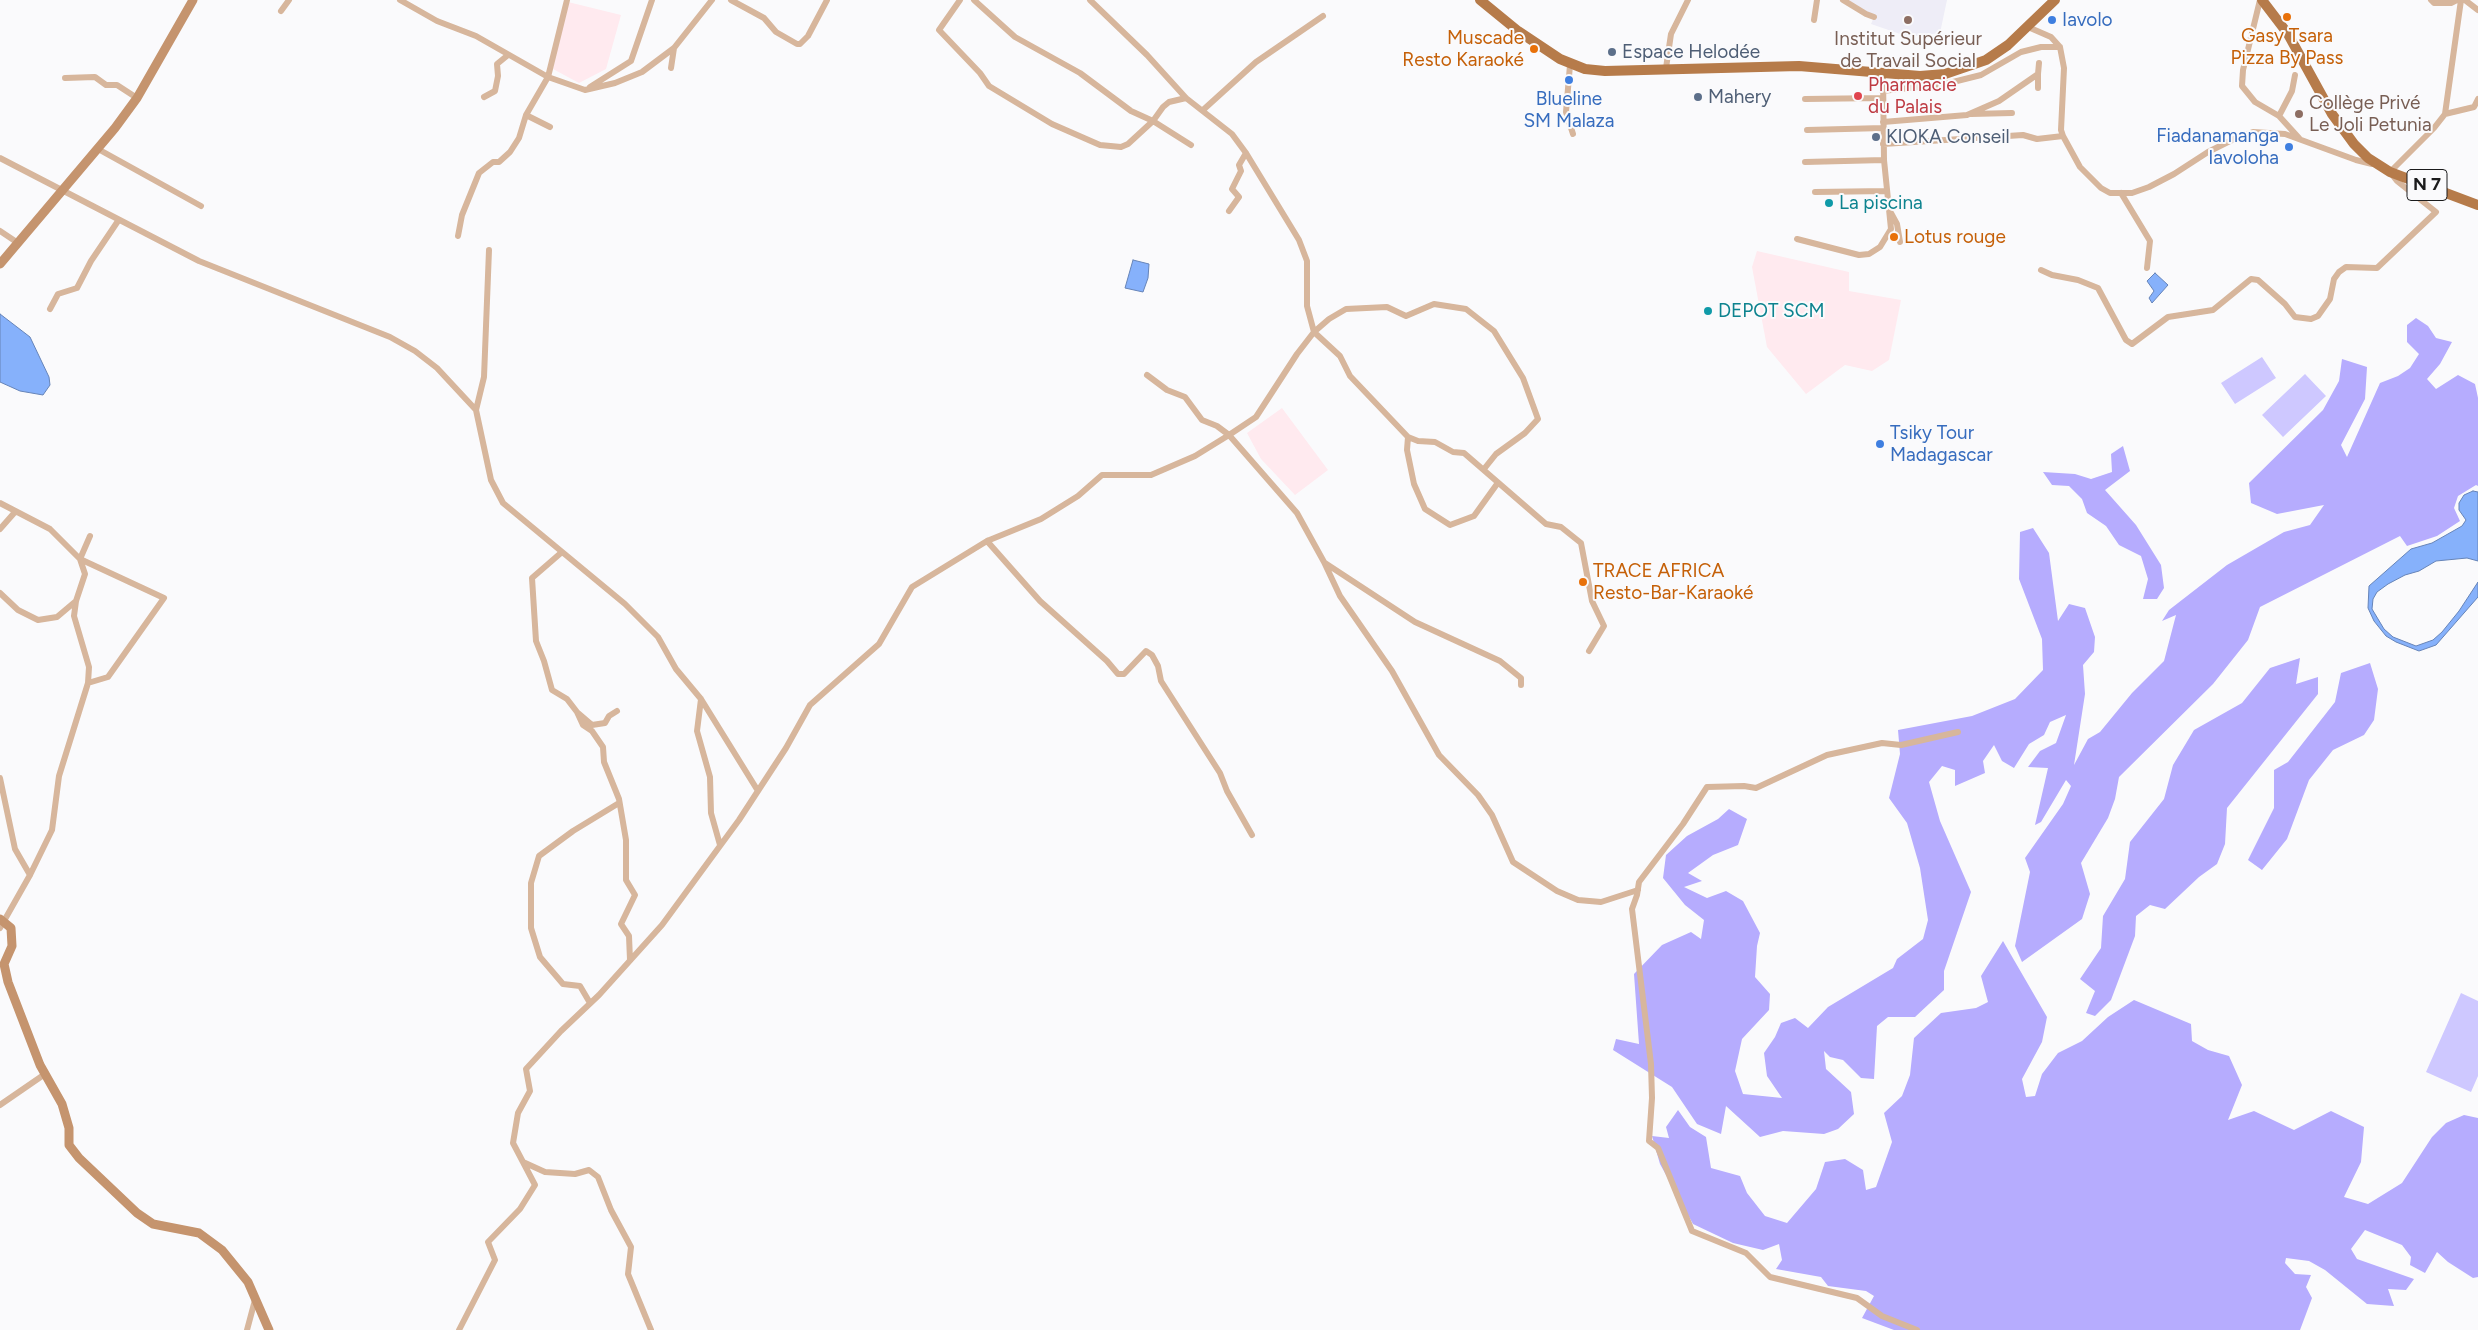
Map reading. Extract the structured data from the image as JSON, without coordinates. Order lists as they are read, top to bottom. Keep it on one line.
{"streets":{"main road":["N 7"]},"places":["Gasy Tsara Pizza By Pass","Institut Supérieur de Travail Social","Iavolo","Muscade Resto Karaoké","Espace Helodée","Blueline SM Malaza","Pharmacie du Palais","Mahery","Collège Privé Le Joli Petunia","KIOKA Conseil","Fiadanamanga Iavoloha","La piscina","Lotus rouge","DEPOT SCM","Tsiky Tour Madagascar","TRACE AFRICA Resto-Bar-Karaoké"]}
